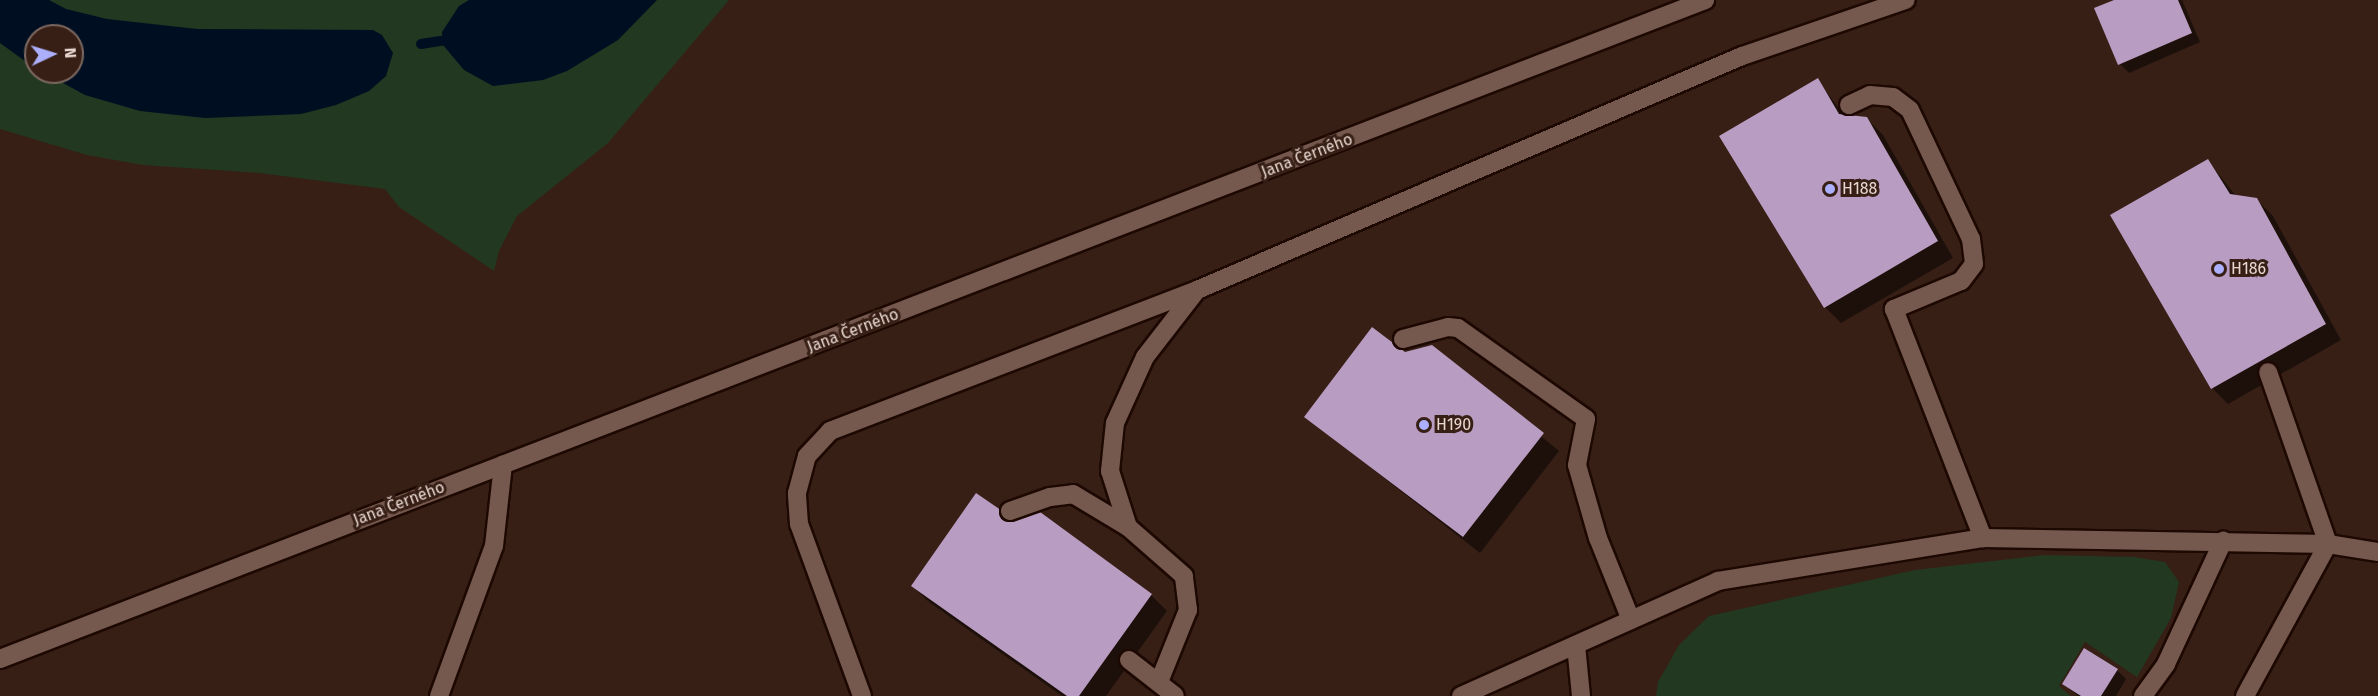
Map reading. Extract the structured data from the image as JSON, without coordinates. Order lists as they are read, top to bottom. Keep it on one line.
{"streets":{"street":["Jana Černého"]},"places":["H188","H186","H190"],"north":"right"}
